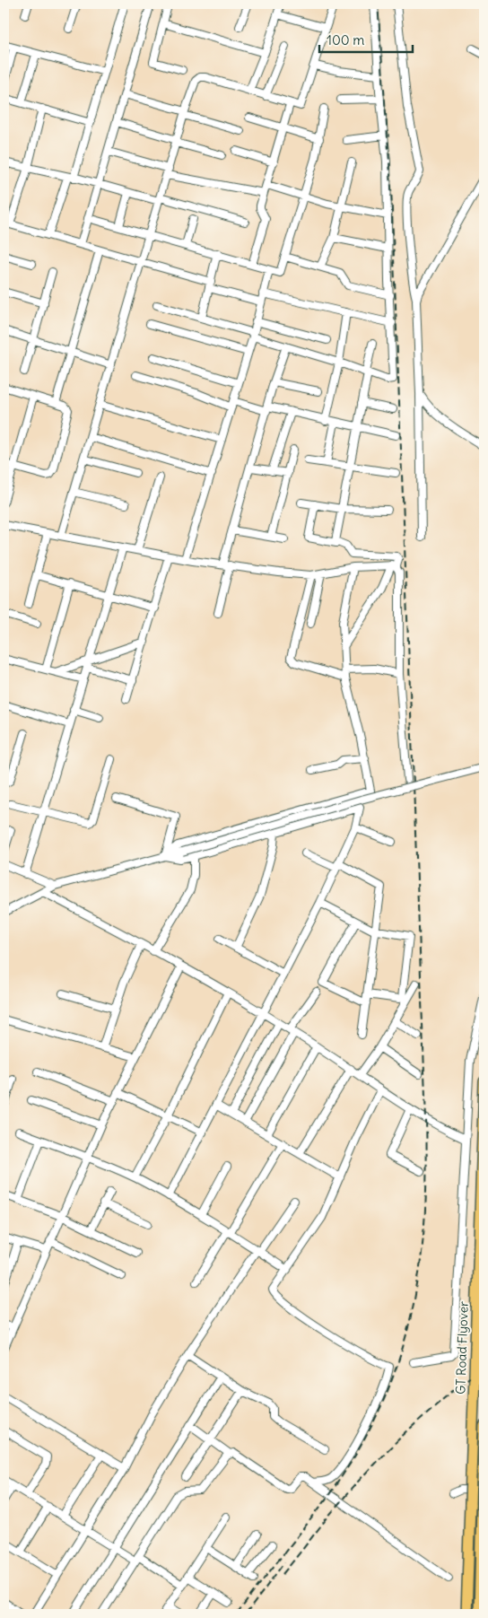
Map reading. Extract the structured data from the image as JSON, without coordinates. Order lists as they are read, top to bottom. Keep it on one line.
{"streets":{"highway":["GT Road Flyover"]},"scale_bar":"100 m"}
